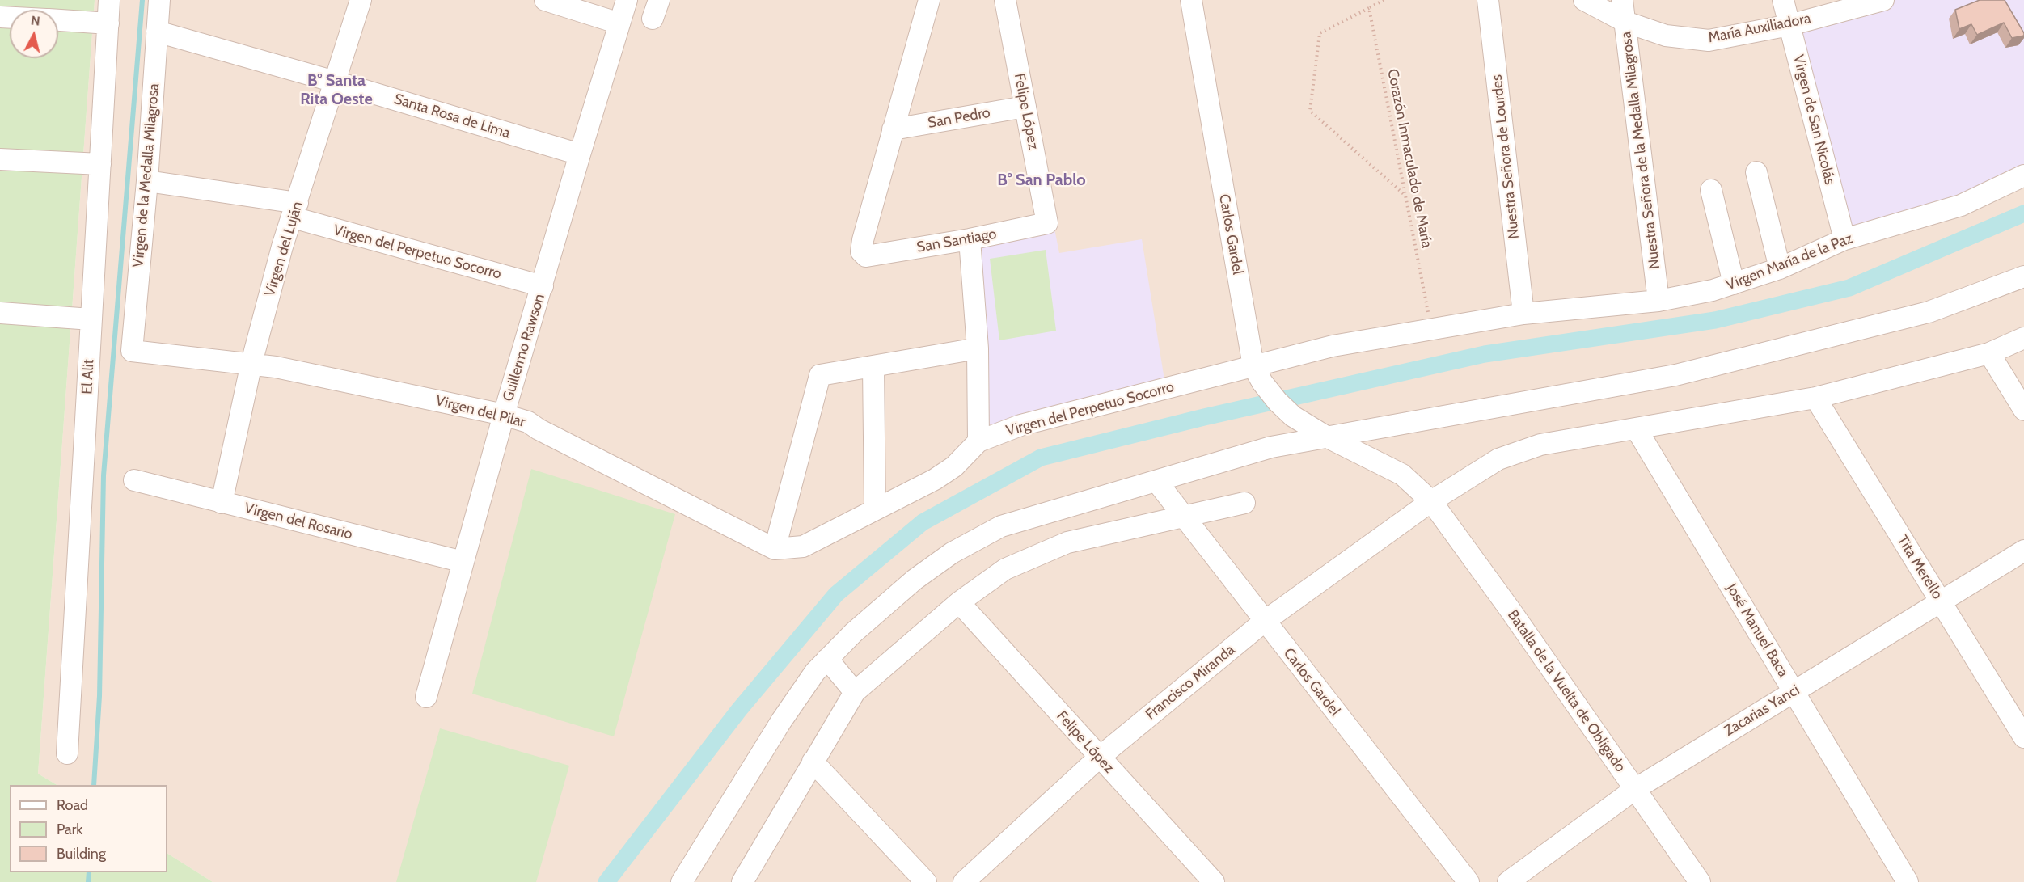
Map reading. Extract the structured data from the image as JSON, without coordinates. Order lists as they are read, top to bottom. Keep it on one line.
{"streets":{"street":["María Auxiliadora","Felipe López","Santa Rosa de Lima","San Pedro","Virgen de San Nicolás","Nuestra Señora de la Medalla Milagrosa","Nuestra Señora de Lourdes","Virgen de la Medalla Milagrosa","Carlos Gardel","San Santiago","Virgen del Luján","Virgen del Perpetuo Socorro","Virgen María de la Paz","Guillermo Rawson","El Alit","Virgen del Pilar","Virgen del Rosario","Tita Merello","José Manuel Baca","Francisco Miranda","Batalla de la Vuelta de Obligado","Zacarias Yanci"],"path":["Corazón Inmaculado de María"]},"crossings":[["María Auxiliadora","Virgen de San Nicolás"],["María Auxiliadora","Nuestra Señora de la Medalla Milagrosa"],["Felipe López","San Pedro"],["Felipe López","San Santiago"],["Felipe López","Francisco Miranda"],["Santa Rosa de Lima","Virgen de la Medalla Milagrosa"],["Santa Rosa de Lima","Virgen del Luján"],["Santa Rosa de Lima","Guillermo Rawson"],["San Pedro","San Santiago"],["Virgen de San Nicolás","Virgen María de la Paz"],["Nuestra Señora de la Medalla Milagrosa","Virgen María de la Paz"],["Nuestra Señora de Lourdes","Virgen María de la Paz"],["Corazón Inmaculado de María","Virgen del Perpetuo Socorro"],["Corazón Inmaculado de María","Virgen María de la Paz"],["Virgen de la Medalla Milagrosa","Virgen del Perpetuo Socorro"],["Virgen de la Medalla Milagrosa","Virgen del Pilar"],["Carlos Gardel","Virgen del Perpetuo Socorro"],["Carlos Gardel","Francisco Miranda"],["Carlos Gardel","Batalla de la Vuelta de Obligado"],["Virgen del Luján","Virgen del Perpetuo Socorro"],["Virgen del Luján","Virgen del Pilar"],["Virgen del Luján","Virgen del Rosario"],["Virgen del Perpetuo Socorro","Virgen María de la Paz"],["Virgen del Perpetuo Socorro","Guillermo Rawson"],["Virgen del Perpetuo Socorro","Virgen del Pilar"],["Guillermo Rawson","Virgen del Pilar"],["Guillermo Rawson","Virgen del Rosario"],["Tita Merello","Francisco Miranda"],["Tita Merello","Zacarias Yanci"],["José Manuel Baca","Francisco Miranda"],["José Manuel Baca","Zacarias Yanci"],["Francisco Miranda","Batalla de la Vuelta de Obligado"],["Batalla de la Vuelta de Obligado","Zacarias Yanci"]],"districts":["B° Santa Rita Oeste","B° San Pablo"],"legend":["Road","Park","Building"],"north":"top"}
